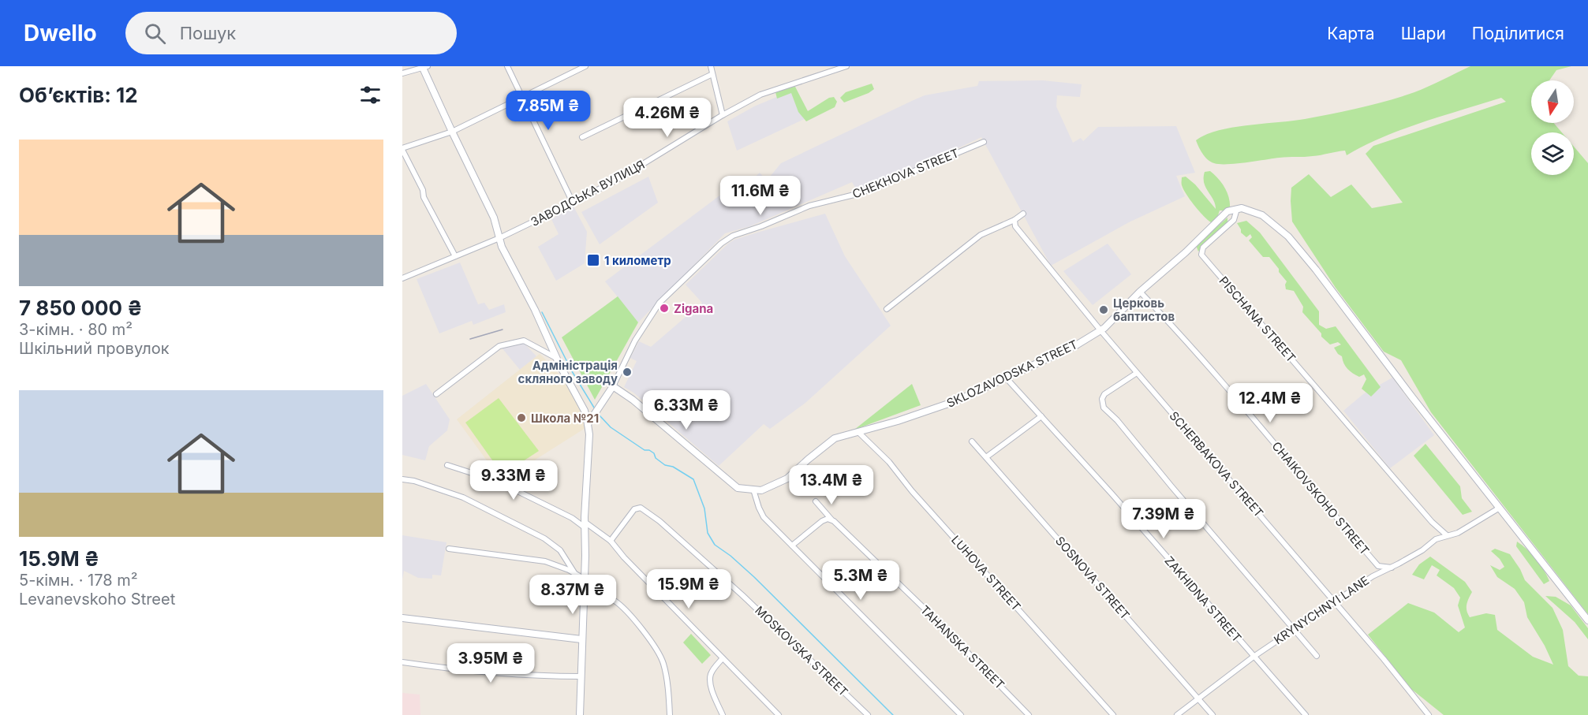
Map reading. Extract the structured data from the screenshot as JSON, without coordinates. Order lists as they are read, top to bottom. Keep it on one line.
{"streets":{"street":["CHEKHOVA STREET","ЗАВОДСЬКА ВУЛИЦЯ","PISCHANA STREET","SKLOZAVODSKA STREET","SCHERBAKOVA STREET","CHAIKOVSKOHO STREET","LUHOVA STREET","SOSNOVA STREET","ZAKHIDNA STREET","KRYNYCHNYI LANE","TAHANSKA STREET","MOSKOVSKA STREET"]},"crossings":[["PISCHANA STREET","SKLOZAVODSKA STREET"],["PISCHANA STREET","KRYNYCHNYI LANE"],["SKLOZAVODSKA STREET","SCHERBAKOVA STREET"],["SKLOZAVODSKA STREET","CHAIKOVSKOHO STREET"],["SKLOZAVODSKA STREET","LUHOVA STREET"],["SKLOZAVODSKA STREET","ZAKHIDNA STREET"],["SCHERBAKOVA STREET","KRYNYCHNYI LANE"],["CHAIKOVSKOHO STREET","KRYNYCHNYI LANE"],["SOSNOVA STREET","KRYNYCHNYI LANE"],["ZAKHIDNA STREET","KRYNYCHNYI LANE"]],"places":{"transit":["1 километр"],"other":["Zigana","Церковь баптистов","Адміністрація скляного заводу","Школа №21"]},"north":"bottom","page":{"header":"Dwello","search":"Пошук","nav":["Карта","Шари","Поділитися"],"heading":"Об’єктів: 12","price":["7.85M ₴","4.26M ₴","11.6M ₴","12.4M ₴","6.33M ₴","9.33M ₴","13.4M ₴","7.39M ₴","5.3M ₴","15.9M ₴","8.37M ₴","3.95M ₴"],"list":[{"name":"7 850 000 ₴","note":"3-кімн. · 80 m² · Шкільний провулок"},{"name":"15.9M ₴","note":"5-кімн. · 178 m² · Levanevskoho Street"}]}}
